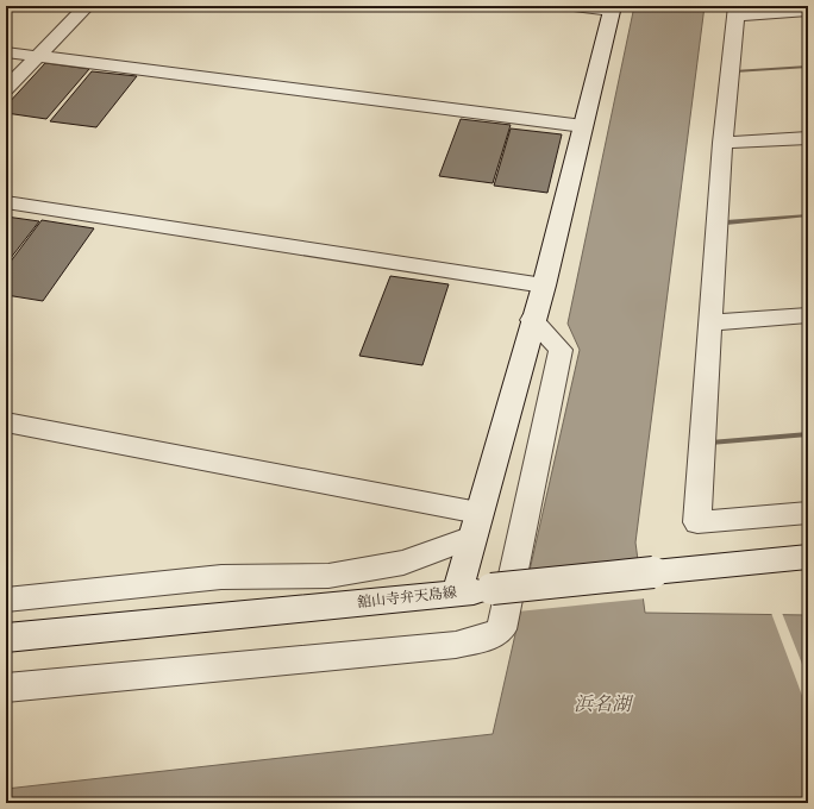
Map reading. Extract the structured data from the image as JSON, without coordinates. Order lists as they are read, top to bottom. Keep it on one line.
{"streets":{"street":["舘山寺弁天島線"]},"water":["浜名湖"]}
